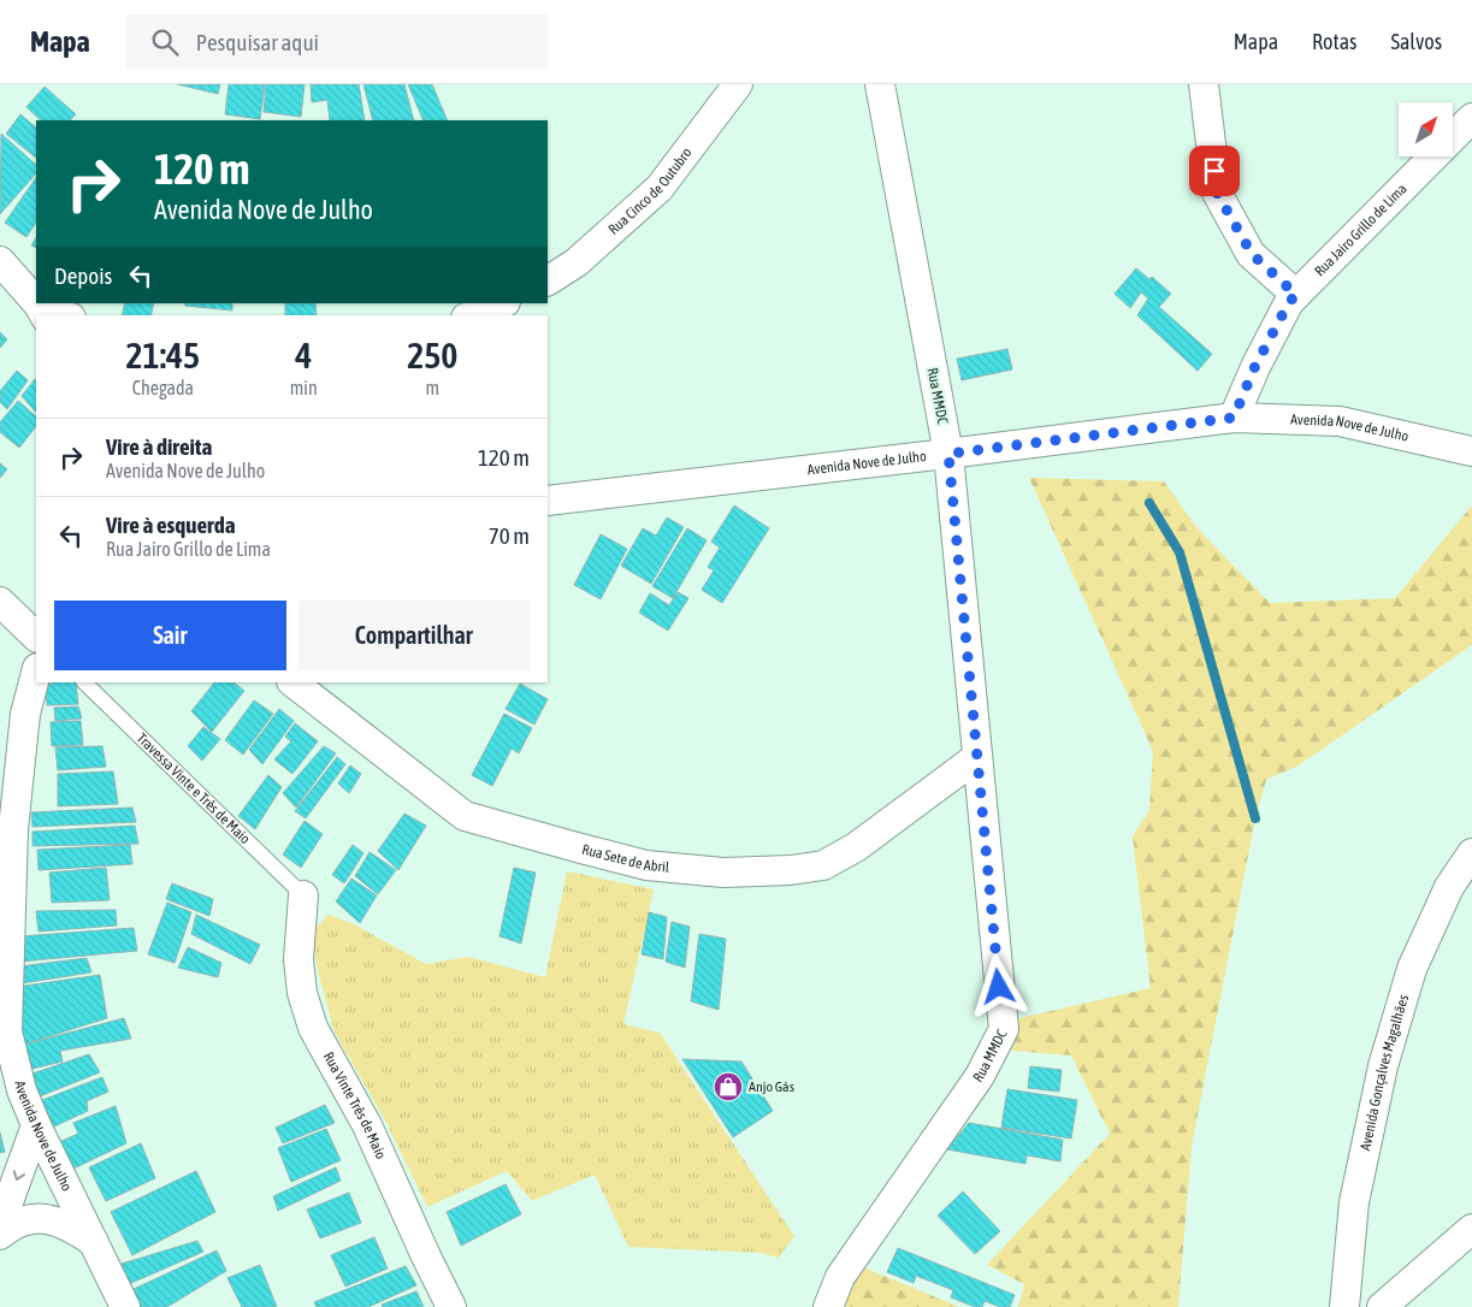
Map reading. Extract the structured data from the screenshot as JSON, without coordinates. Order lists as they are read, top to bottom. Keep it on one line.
{"streets":{"street":["Rua Cinco de Outubro","Rua Jairo Grillo de Lima","Rua MMDC","Avenida Nove de Julho","Rua Sete de Abril","Avenida Gonçalves Magalhães","Rua Vinte Três de Maio"],"lane":["Travessa Vinte e Três de Maio"]},"crossings":[["Rua Jairo Grillo de Lima","Avenida Nove de Julho"],["Rua MMDC","Avenida Nove de Julho"],["Rua MMDC","Rua Sete de Abril"],["Travessa Vinte e Três de Maio","Rua Vinte Três de Maio"]],"places":{"shop":["Anjo Gás"]},"north":"top right","page":{"header":"Mapa","search":"Pesquisar aqui","nav":["Mapa","Rotas","Salvos"],"turn":["120 m","Avenida Nove de Julho"],"then":"Depois","eta":["21:45","Chegada","4","min","250","m"],"list":[{"name":"Vire à direita","note":"Avenida Nove de Julho","value":"120 m"},{"name":"Vire à esquerda","note":"Rua Jairo Grillo de Lima","value":"70 m"}],"buttons":["Sair","Compartilhar"]}}
